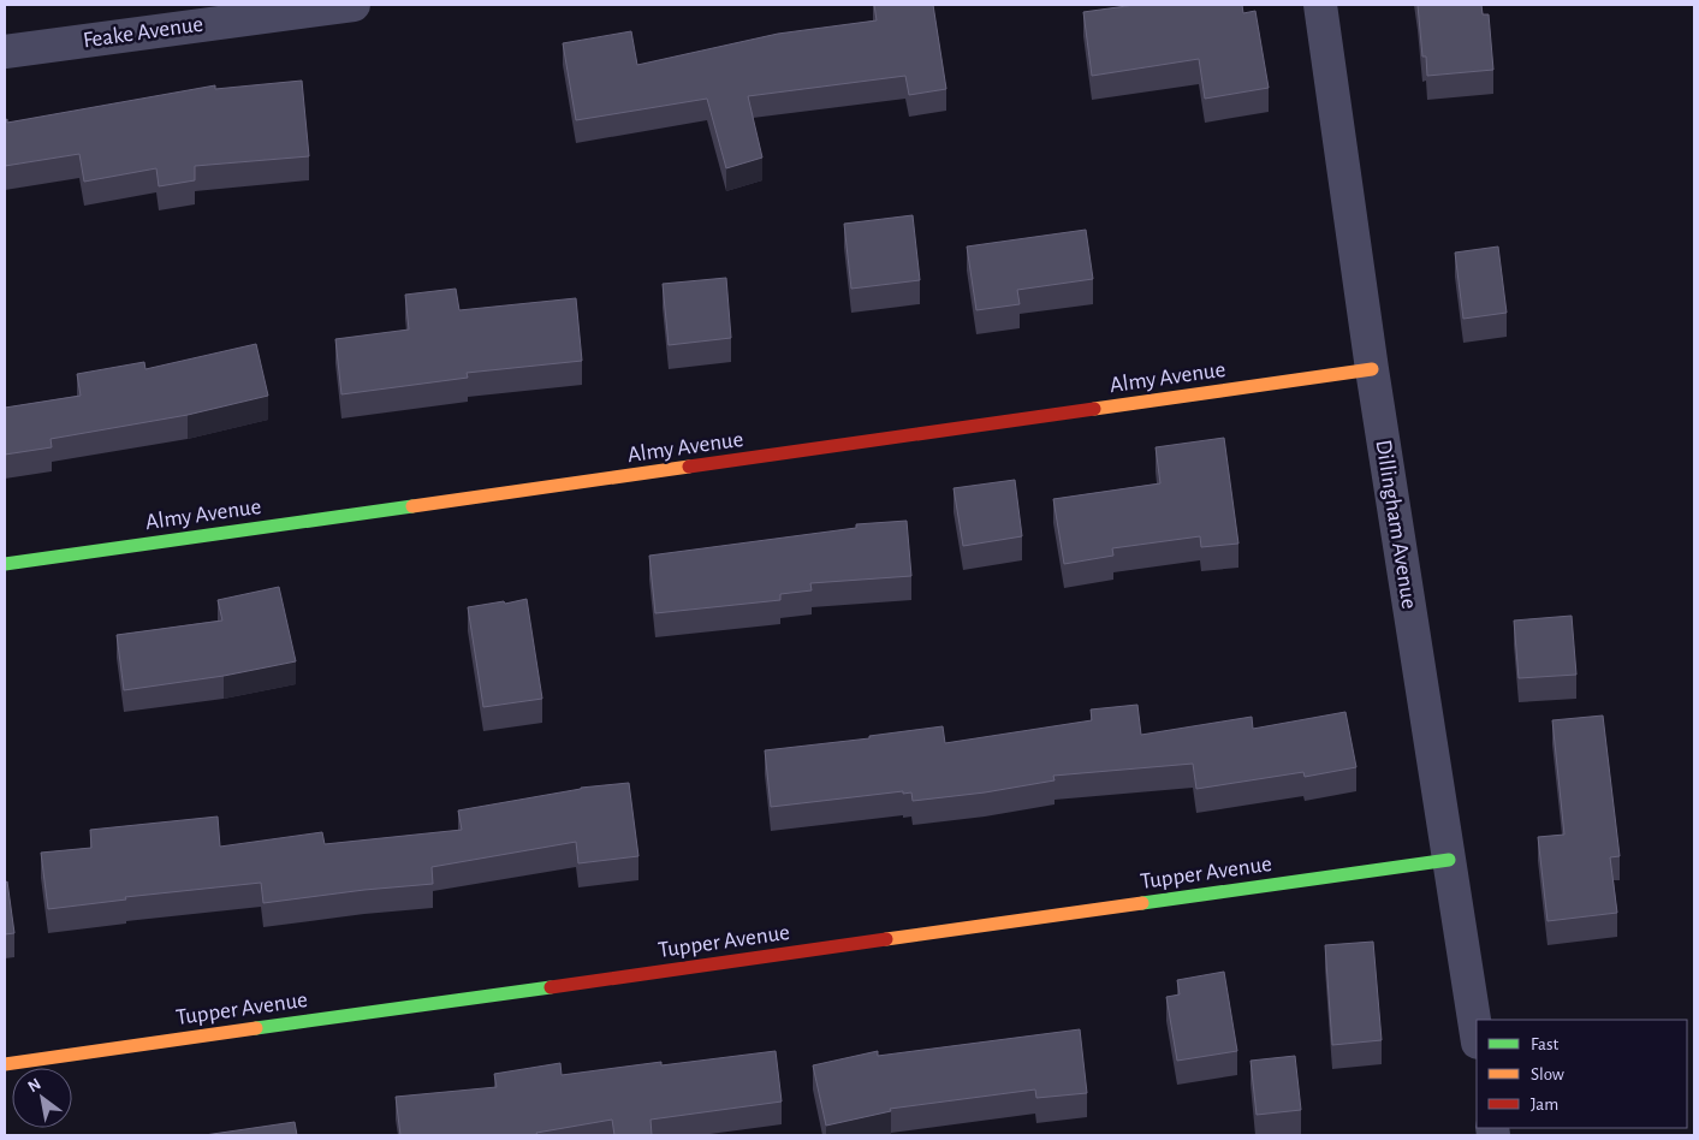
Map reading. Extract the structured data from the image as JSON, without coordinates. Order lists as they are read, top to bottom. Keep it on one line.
{"streets":{"street":["Feake Avenue","Almy Avenue","Dillingham Avenue","Tupper Avenue"]},"crossings":[["Almy Avenue","Dillingham Avenue"],["Dillingham Avenue","Tupper Avenue"]],"legend":["Fast","Slow","Jam"],"north":"top left"}
